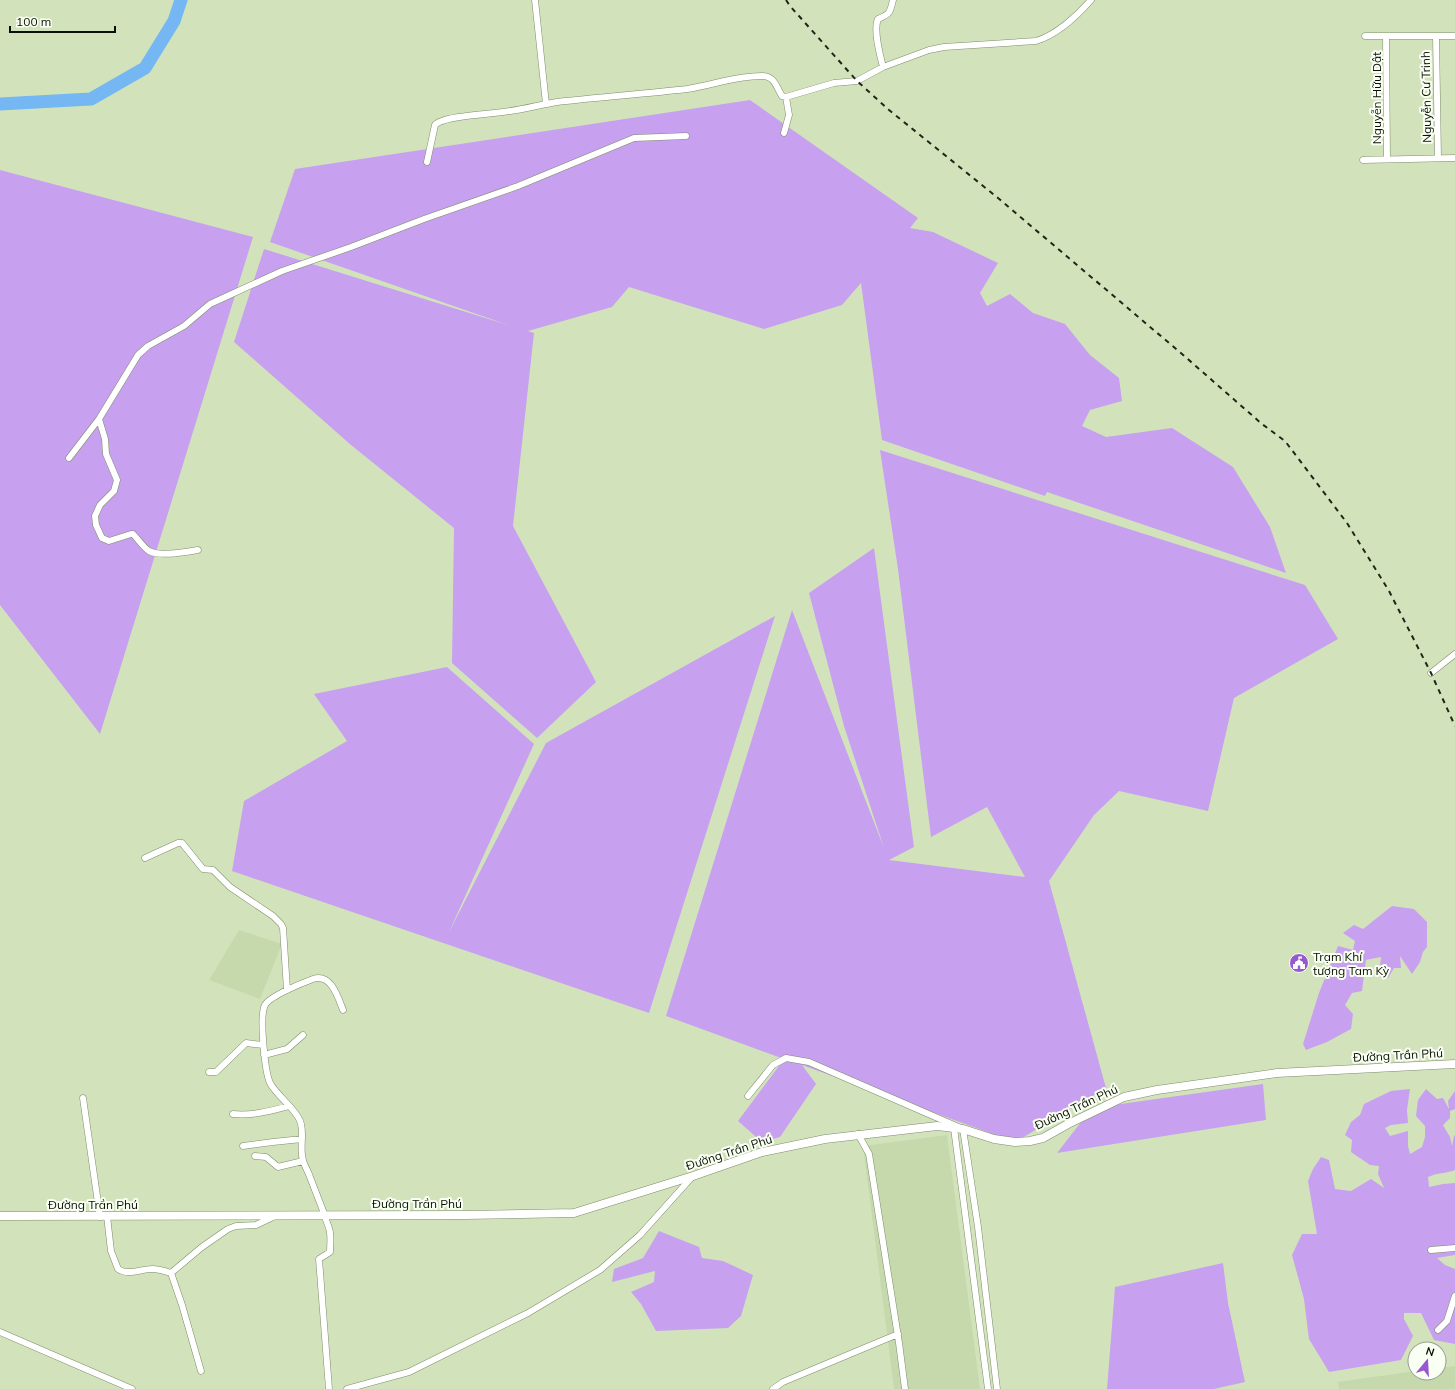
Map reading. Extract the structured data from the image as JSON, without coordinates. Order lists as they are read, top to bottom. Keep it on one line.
{"streets":{"main road":["Đường Trần Phú"],"street":["Nguyễn Cư Trinh","Nguyễn Hữu Dật"]},"places":{"public building":["Trạm Khí tượng Tam Kỳ"]},"scale_bar":"100 m","north":"top"}
